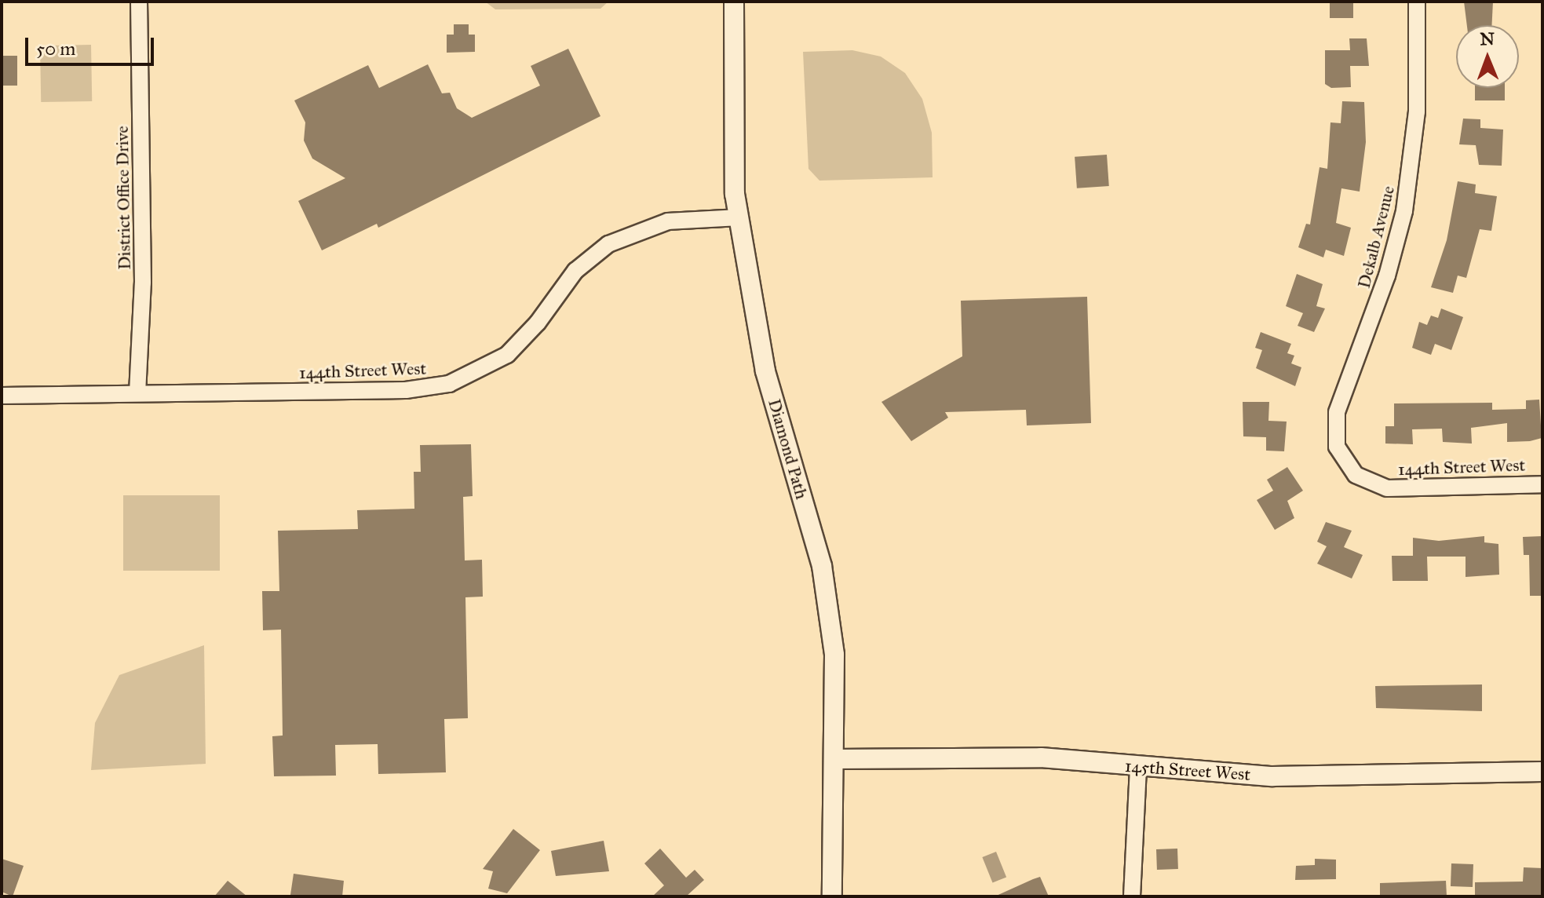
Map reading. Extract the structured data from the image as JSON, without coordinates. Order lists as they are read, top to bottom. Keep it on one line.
{"streets":{"street":["District Office Drive","Dekalb Avenue","144th Street West","Diamond Path","145th Street West"]},"crossings":[["District Office Drive","144th Street West"],["Dekalb Avenue","144th Street West"],["144th Street West","Diamond Path"],["Diamond Path","145th Street West"]],"scale_bar":"50 m","north":"top"}
